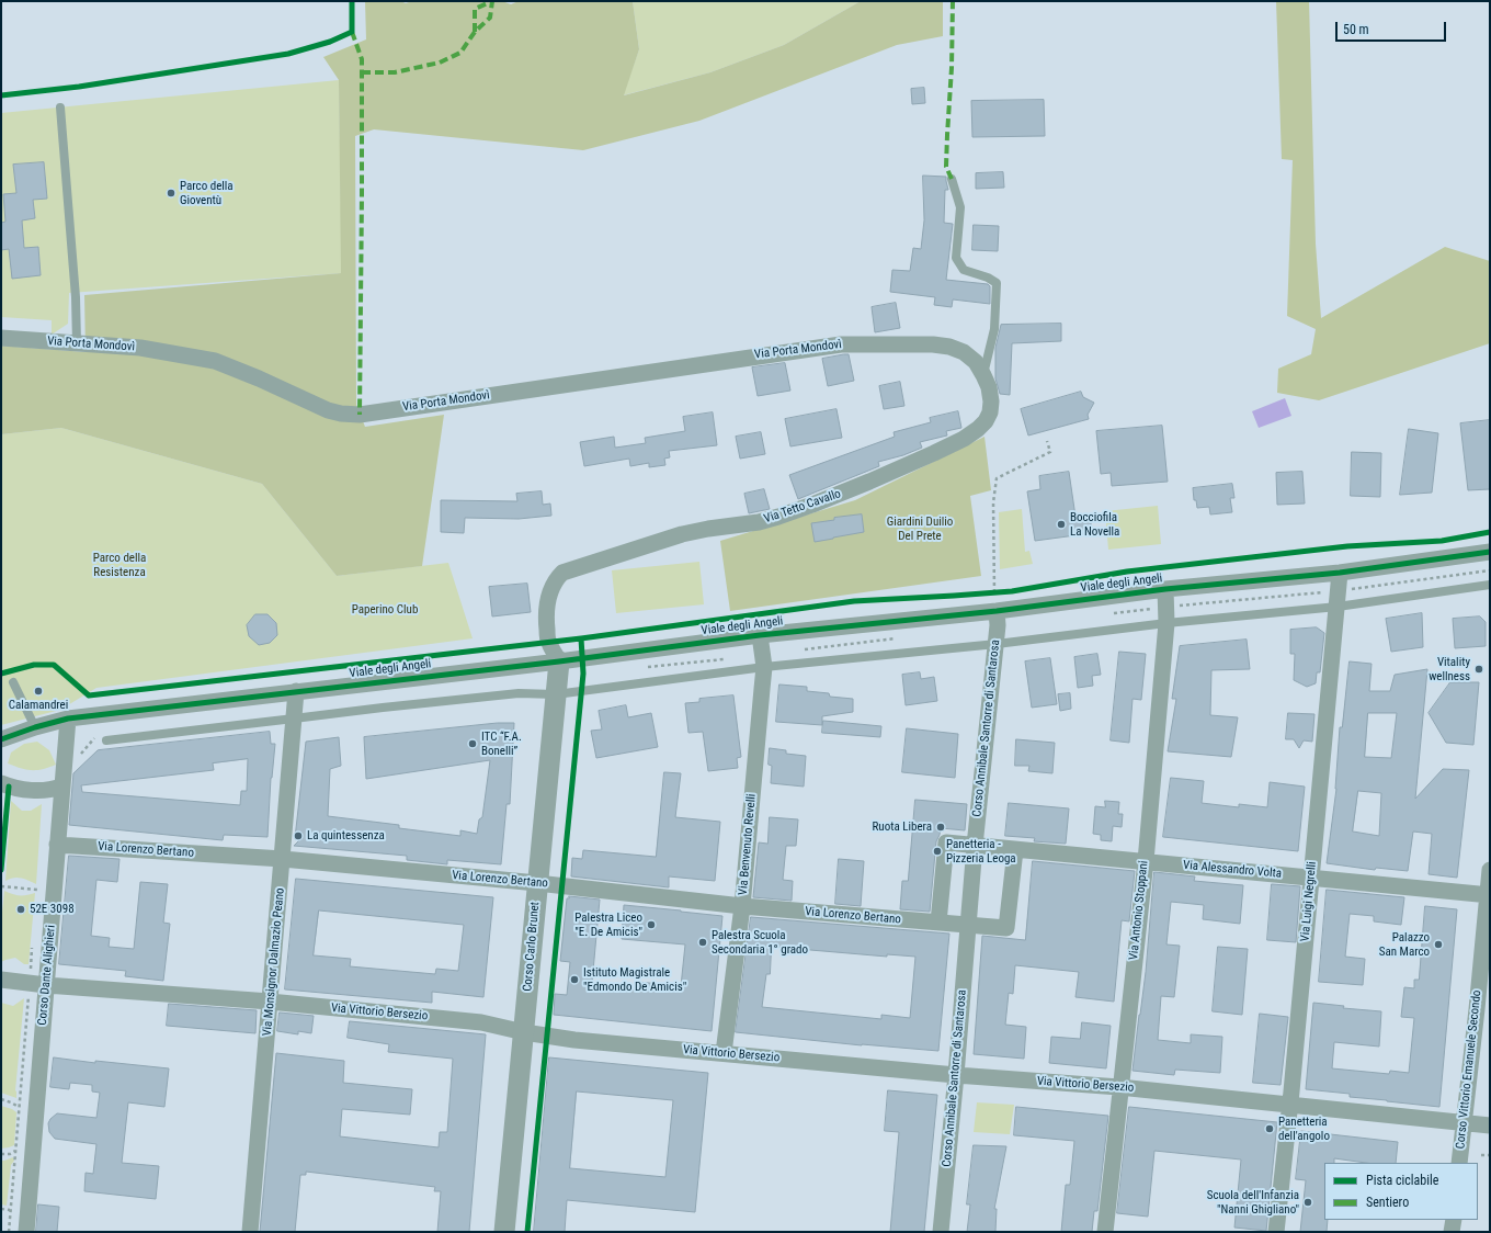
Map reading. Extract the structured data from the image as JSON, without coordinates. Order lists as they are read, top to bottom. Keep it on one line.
{"streets":{"street":["Via Porta Mondovì","Via Tetto Cavallo","Viale degli Angeli","Corso Annibale Santorre di Santarosa","Via Benvenuto Revelli","Via Lorenzo Bertano","Via Alessandro Volta","Via Luigi Negrelli","Via Antonio Stoppani","Corso Carlo Brunet","Via Monsignor Dalmazio Peano","Corso Dante Alighieri","Via Vittorio Bersezio","Corso Vittorio Emanuele Secondo"]},"crossings":[["Via Porta Mondovì","Via Tetto Cavallo"],["Via Tetto Cavallo","Viale degli Angeli"],["Via Tetto Cavallo","Corso Carlo Brunet"],["Viale degli Angeli","Corso Annibale Santorre di Santarosa"],["Viale degli Angeli","Via Benvenuto Revelli"],["Viale degli Angeli","Via Luigi Negrelli"],["Viale degli Angeli","Via Antonio Stoppani"],["Viale degli Angeli","Corso Carlo Brunet"],["Viale degli Angeli","Via Monsignor Dalmazio Peano"],["Viale degli Angeli","Corso Dante Alighieri"],["Corso Annibale Santorre di Santarosa","Via Lorenzo Bertano"],["Corso Annibale Santorre di Santarosa","Via Alessandro Volta"],["Corso Annibale Santorre di Santarosa","Via Vittorio Bersezio"],["Via Benvenuto Revelli","Via Lorenzo Bertano"],["Via Benvenuto Revelli","Via Vittorio Bersezio"],["Via Lorenzo Bertano","Corso Carlo Brunet"],["Via Lorenzo Bertano","Via Monsignor Dalmazio Peano"],["Via Lorenzo Bertano","Corso Dante Alighieri"],["Via Alessandro Volta","Via Luigi Negrelli"],["Via Alessandro Volta","Via Antonio Stoppani"],["Via Alessandro Volta","Corso Vittorio Emanuele Secondo"],["Via Luigi Negrelli","Via Vittorio Bersezio"],["Via Antonio Stoppani","Via Vittorio Bersezio"],["Corso Carlo Brunet","Via Vittorio Bersezio"],["Via Monsignor Dalmazio Peano","Via Vittorio Bersezio"],["Corso Dante Alighieri","Via Vittorio Bersezio"],["Via Vittorio Bersezio","Corso Vittorio Emanuele Secondo"]],"parks":["Giardini Duilio Del Prete","Parco della Resistenza","Paperino Club"],"places":["Parco della Gioventù","Bocciofila La Novella","Vitality wellness","Calamandrei","ITC “F.A. Bonelli”","Ruota Libera","La quintessenza","Panetteria - Pizzeria Leoga","52E 3098","Palestra Liceo \"E. De Amicis\"","Palestra Scuola Secondaria 1° grado","Palazzo San Marco","Istituto Magistrale \"Edmondo De Amicis\"","Panetteria dell'angolo","Scuola dell'Infanzia \"Nanni Ghigliano\""],"legend":["Pista ciclabile","Sentiero"],"scale_bar":"50 m"}
